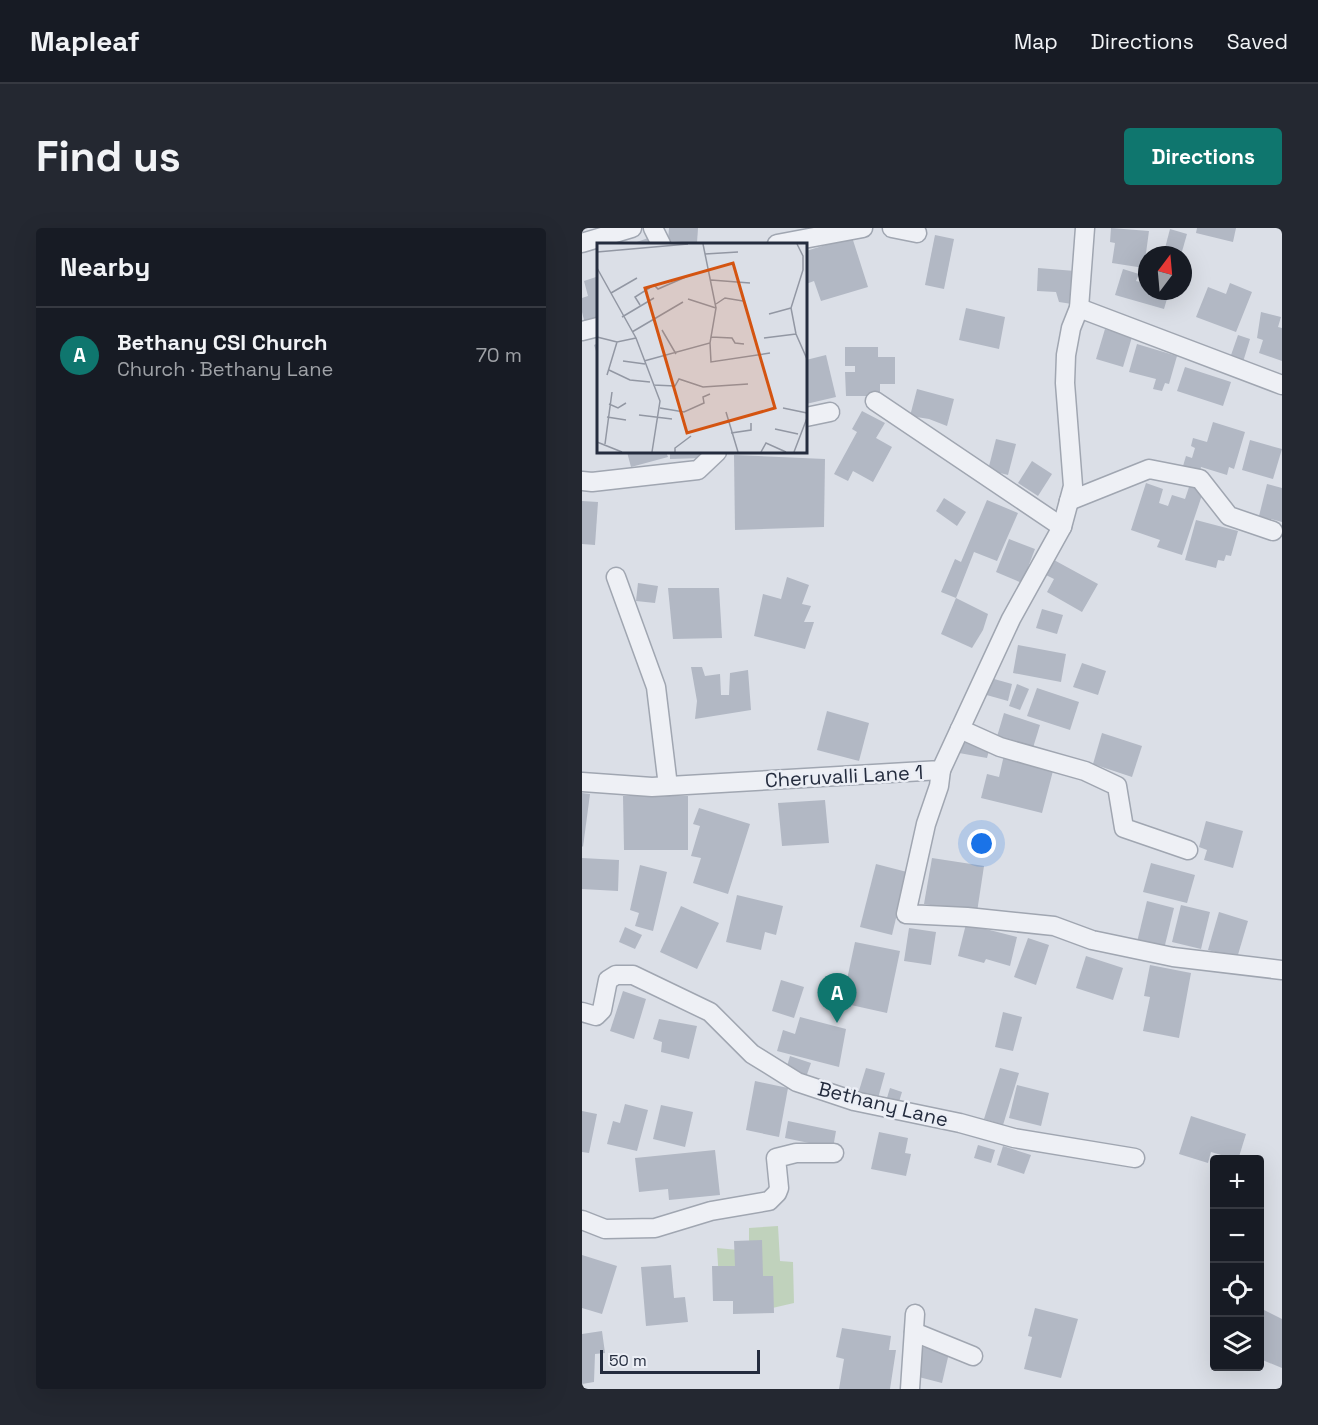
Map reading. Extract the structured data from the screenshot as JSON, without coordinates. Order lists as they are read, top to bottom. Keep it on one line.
{"streets":{"street":["Cheruvalli Lane 1","Bethany Lane"]},"scale_bar":"50 m","north":"top","page":{"header":"Mapleaf","nav":["Map","Directions","Saved"],"buttons":"Directions","title":"Find us","heading":"Nearby","list":[{"mark":"A","name":"Bethany CSI Church","note":"Church · Bethany Lane","value":"70 m"}],"pins":"A","map_buttons":["+","−"],"scale":"50 m"}}
